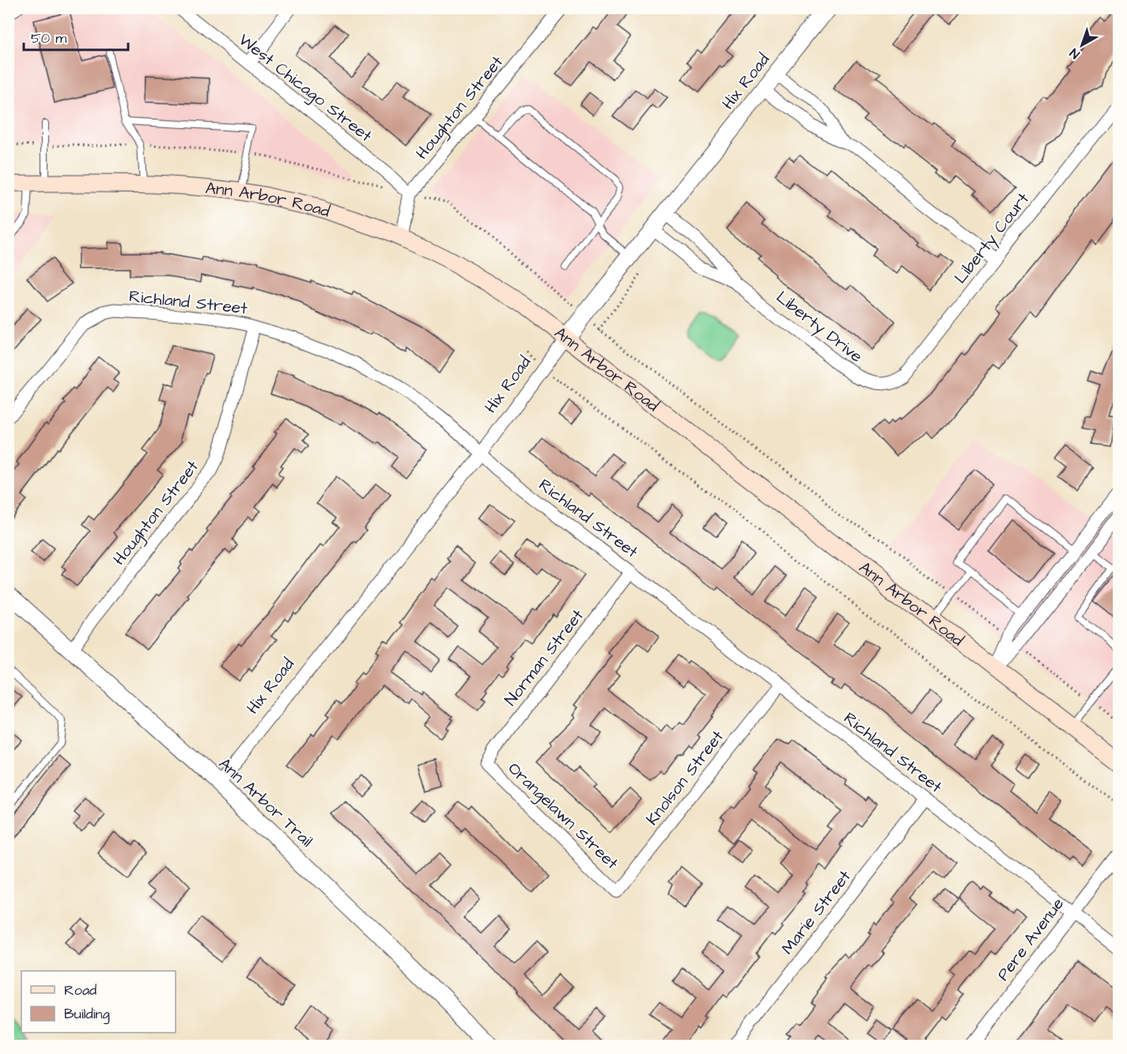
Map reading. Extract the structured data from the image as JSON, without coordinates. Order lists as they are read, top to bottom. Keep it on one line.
{"streets":{"main road":["Ann Arbor Road"],"street":["Hix Road","West Chicago Street","Houghton Street","Liberty Court","Richland Street","Liberty Drive","Norman Street","Knolson Street","Ann Arbor Trail","Orangelawn Street","Marie Street","Pere Avenue"]},"crossings":[["Hix Road","Ann Arbor Road"],["Hix Road","Richland Street"],["Hix Road","Ann Arbor Trail"],["West Chicago Street","Houghton Street"],["Houghton Street","Ann Arbor Road"],["Houghton Street","Richland Street"],["Houghton Street","Ann Arbor Trail"],["Liberty Court","Liberty Drive"],["Richland Street","Norman Street"],["Richland Street","Knolson Street"],["Richland Street","Marie Street"],["Richland Street","Pere Avenue"],["Norman Street","Orangelawn Street"],["Knolson Street","Orangelawn Street"]],"legend":["Road","Building"],"scale_bar":"50 m","north":"bottom left"}
